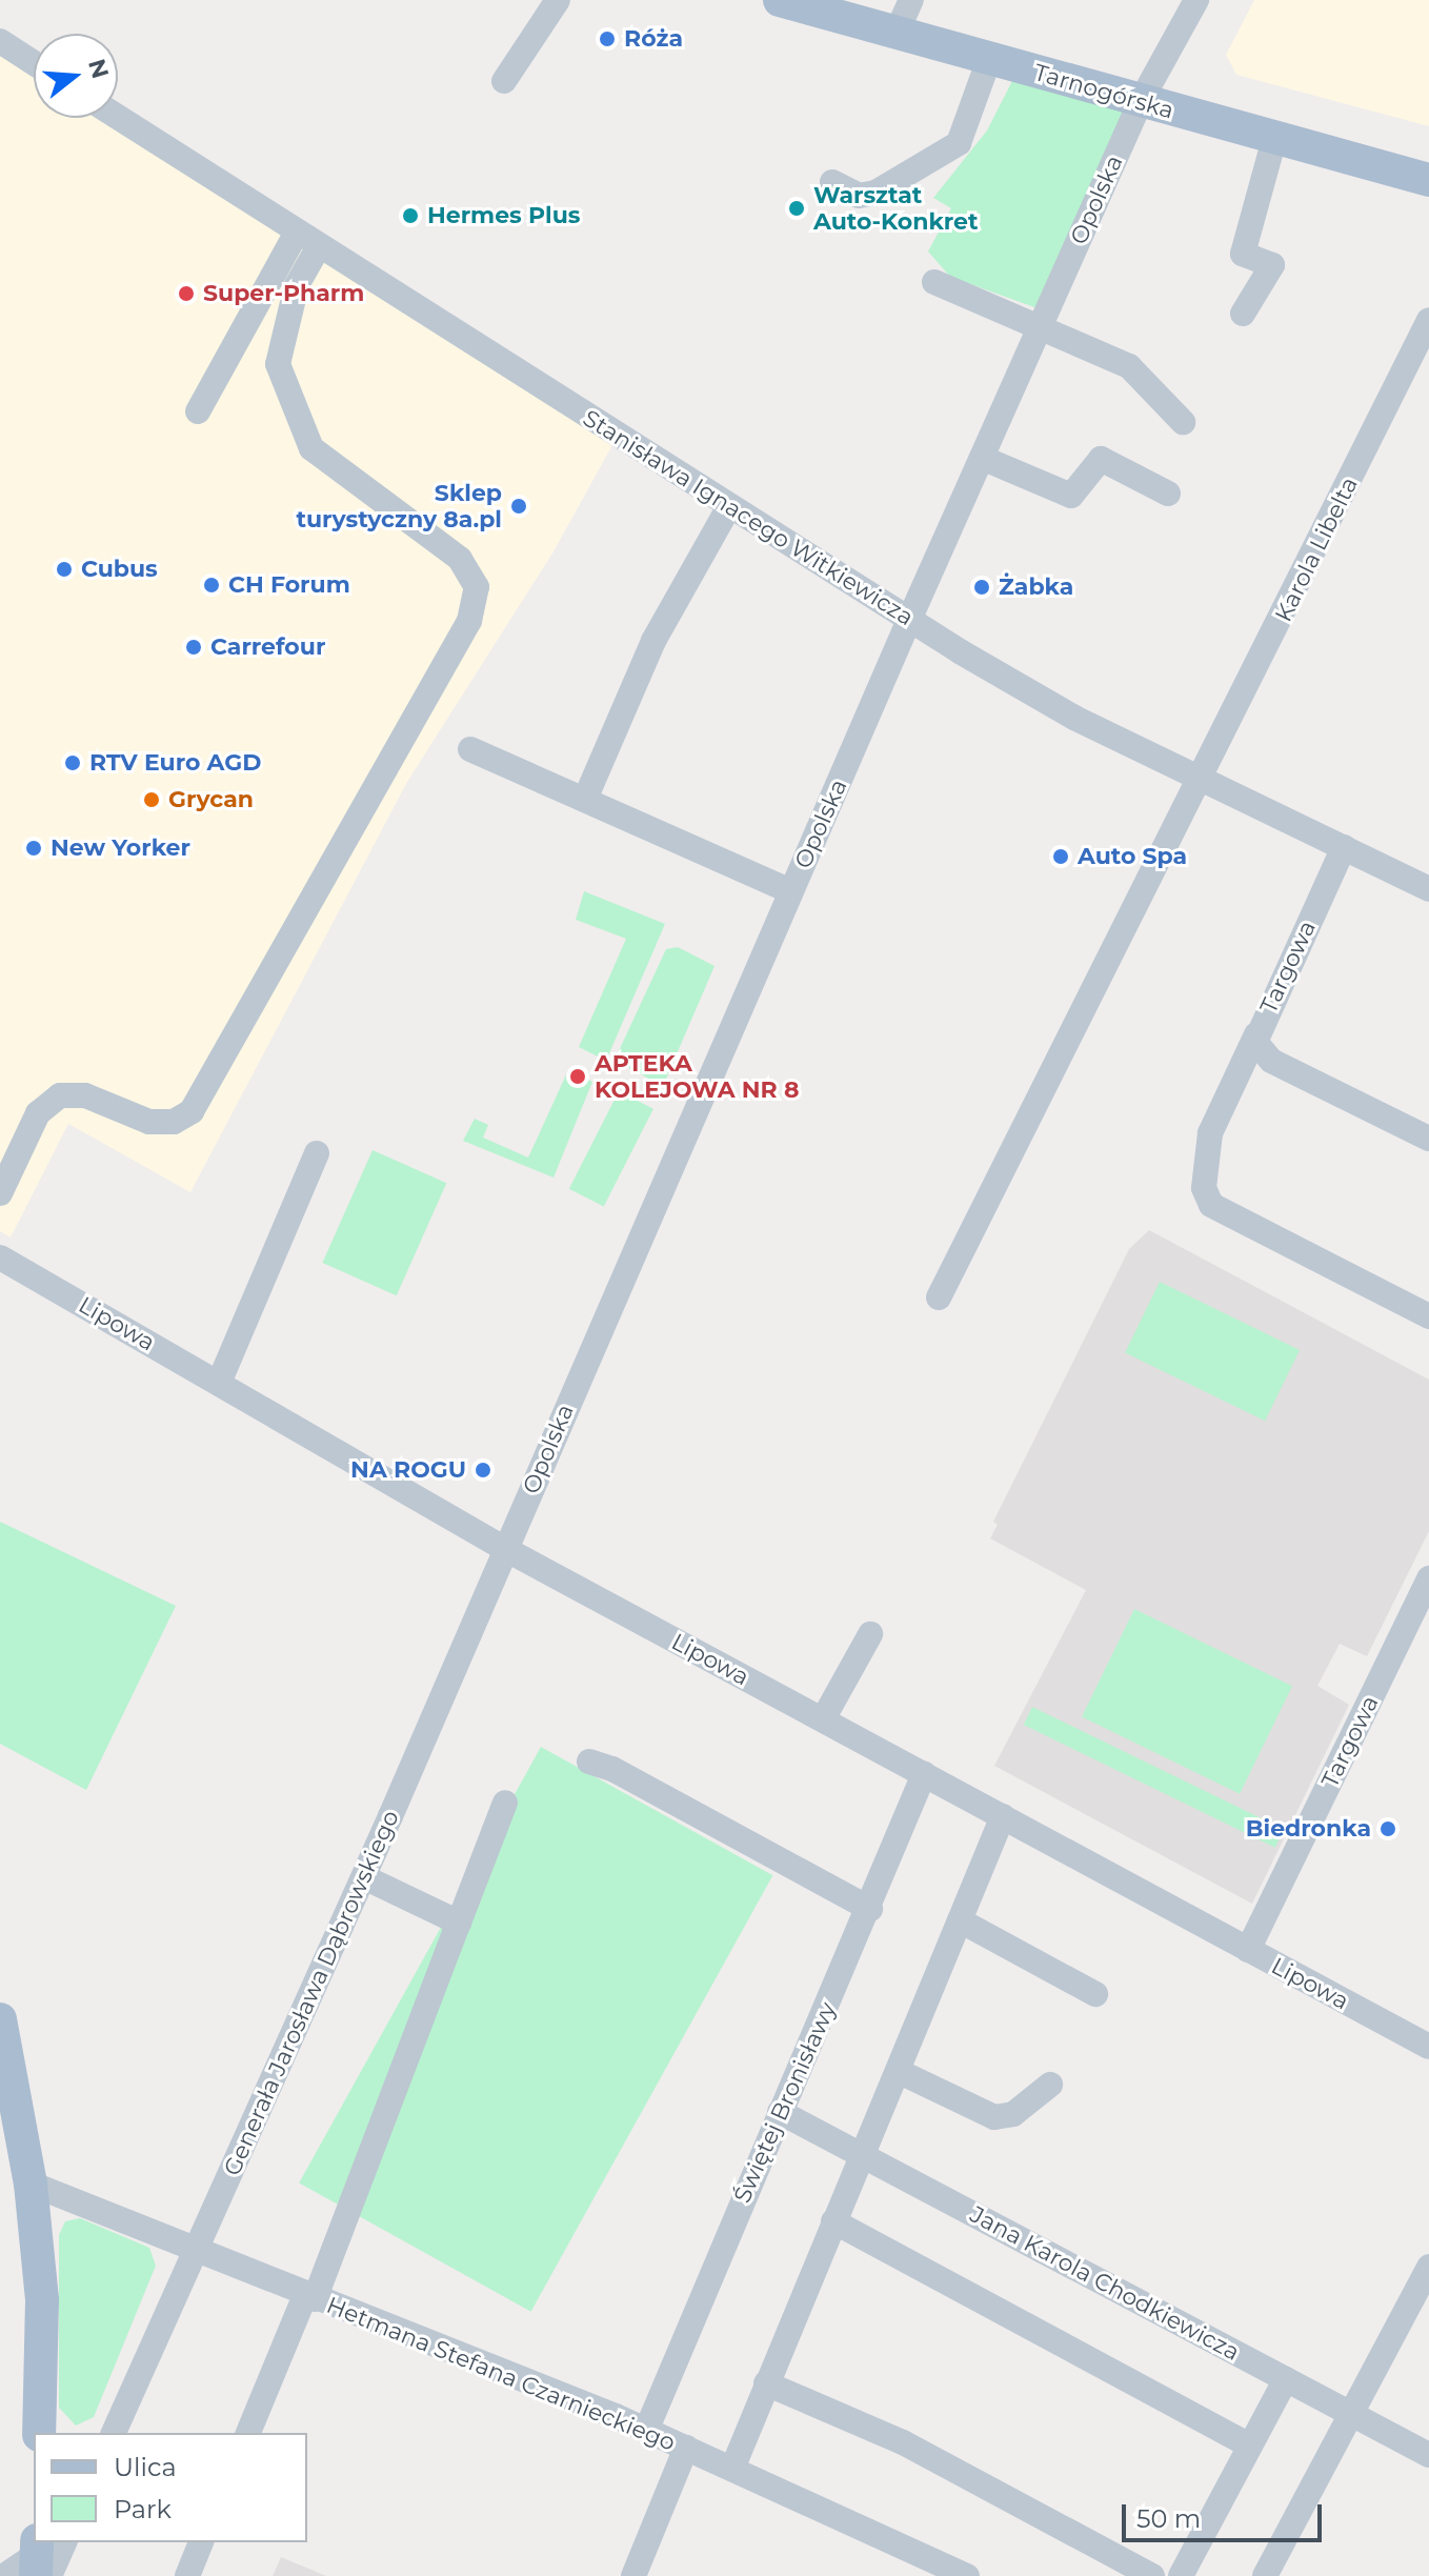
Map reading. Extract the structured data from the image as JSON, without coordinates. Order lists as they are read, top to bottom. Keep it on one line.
{"streets":{"main road":["Tarnogórska"],"street":["Opolska","Stanisława Ignacego Witkiewicza","Karola Libelta","Targowa","Lipowa","Generała Jarosława Dąbrowskiego","Świętej Bronisławy","Jana Karola Chodkiewicza","Hetmana Stefana Czarnieckiego"]},"crossings":[["Tarnogórska","Opolska"],["Opolska","Stanisława Ignacego Witkiewicza"],["Opolska","Lipowa"],["Opolska","Generała Jarosława Dąbrowskiego"],["Stanisława Ignacego Witkiewicza","Karola Libelta"],["Stanisława Ignacego Witkiewicza","Targowa"],["Targowa","Lipowa"],["Lipowa","Generała Jarosława Dąbrowskiego"],["Lipowa","Świętej Bronisławy"],["Generała Jarosława Dąbrowskiego","Hetmana Stefana Czarnieckiego"],["Świętej Bronisławy","Jana Karola Chodkiewicza"],["Świętej Bronisławy","Hetmana Stefana Czarnieckiego"]],"places":["Róża","Warsztat Auto-Konkret","Hermes Plus","Super-Pharm","Sklep turystyczny 8a.pl","Cubus","CH Forum","Żabka","Carrefour","RTV Euro AGD","Grycan","New Yorker","Auto Spa","APTEKA KOLEJOWA NR 8","NA ROGU","Biedronka"],"legend":["Ulica","Park"],"scale_bar":"50 m","north":"right"}
